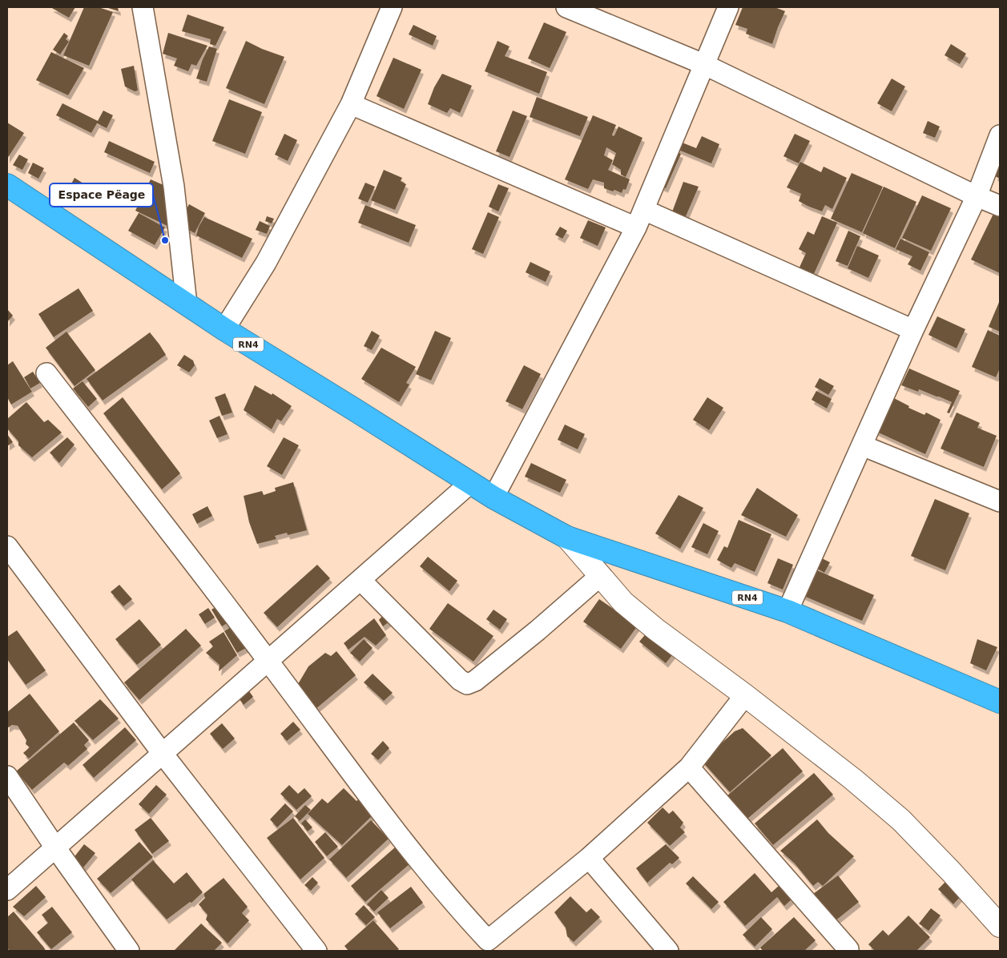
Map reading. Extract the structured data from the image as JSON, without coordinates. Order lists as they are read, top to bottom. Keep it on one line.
{"streets":{"highway":["RN4"]},"places":["Espace Pëage"]}
